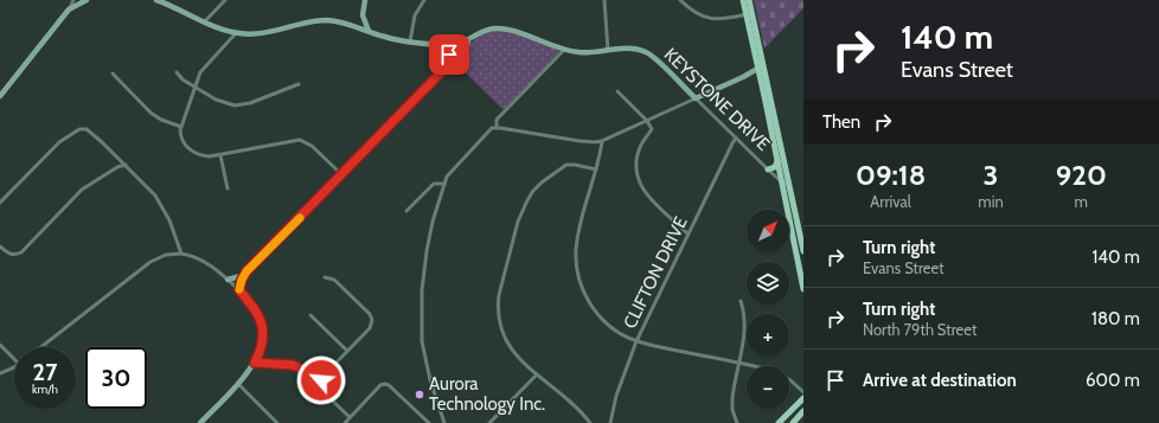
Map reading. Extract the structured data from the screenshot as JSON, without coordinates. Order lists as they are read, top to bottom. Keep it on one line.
{"streets":{"street":["KEYSTONE DRIVE","CLIFTON DRIVE"]},"crossings":[["KEYSTONE DRIVE","CLIFTON DRIVE"]],"places":["Aurora Technology Inc."],"north":"top right","page":{"turn":["140 m","Evans Street"],"then":"Then","eta":["09:18","Arrival","3","min","920","m"],"map_buttons":["+","−"],"list":[{"name":"Turn right","note":"Evans Street","value":"140 m"},{"name":"Turn right","note":"North 79th Street","value":"180 m"},{"name":"Arrive at destination","value":"600 m"}],"speed":"27 km/h","limit":"30"}}
